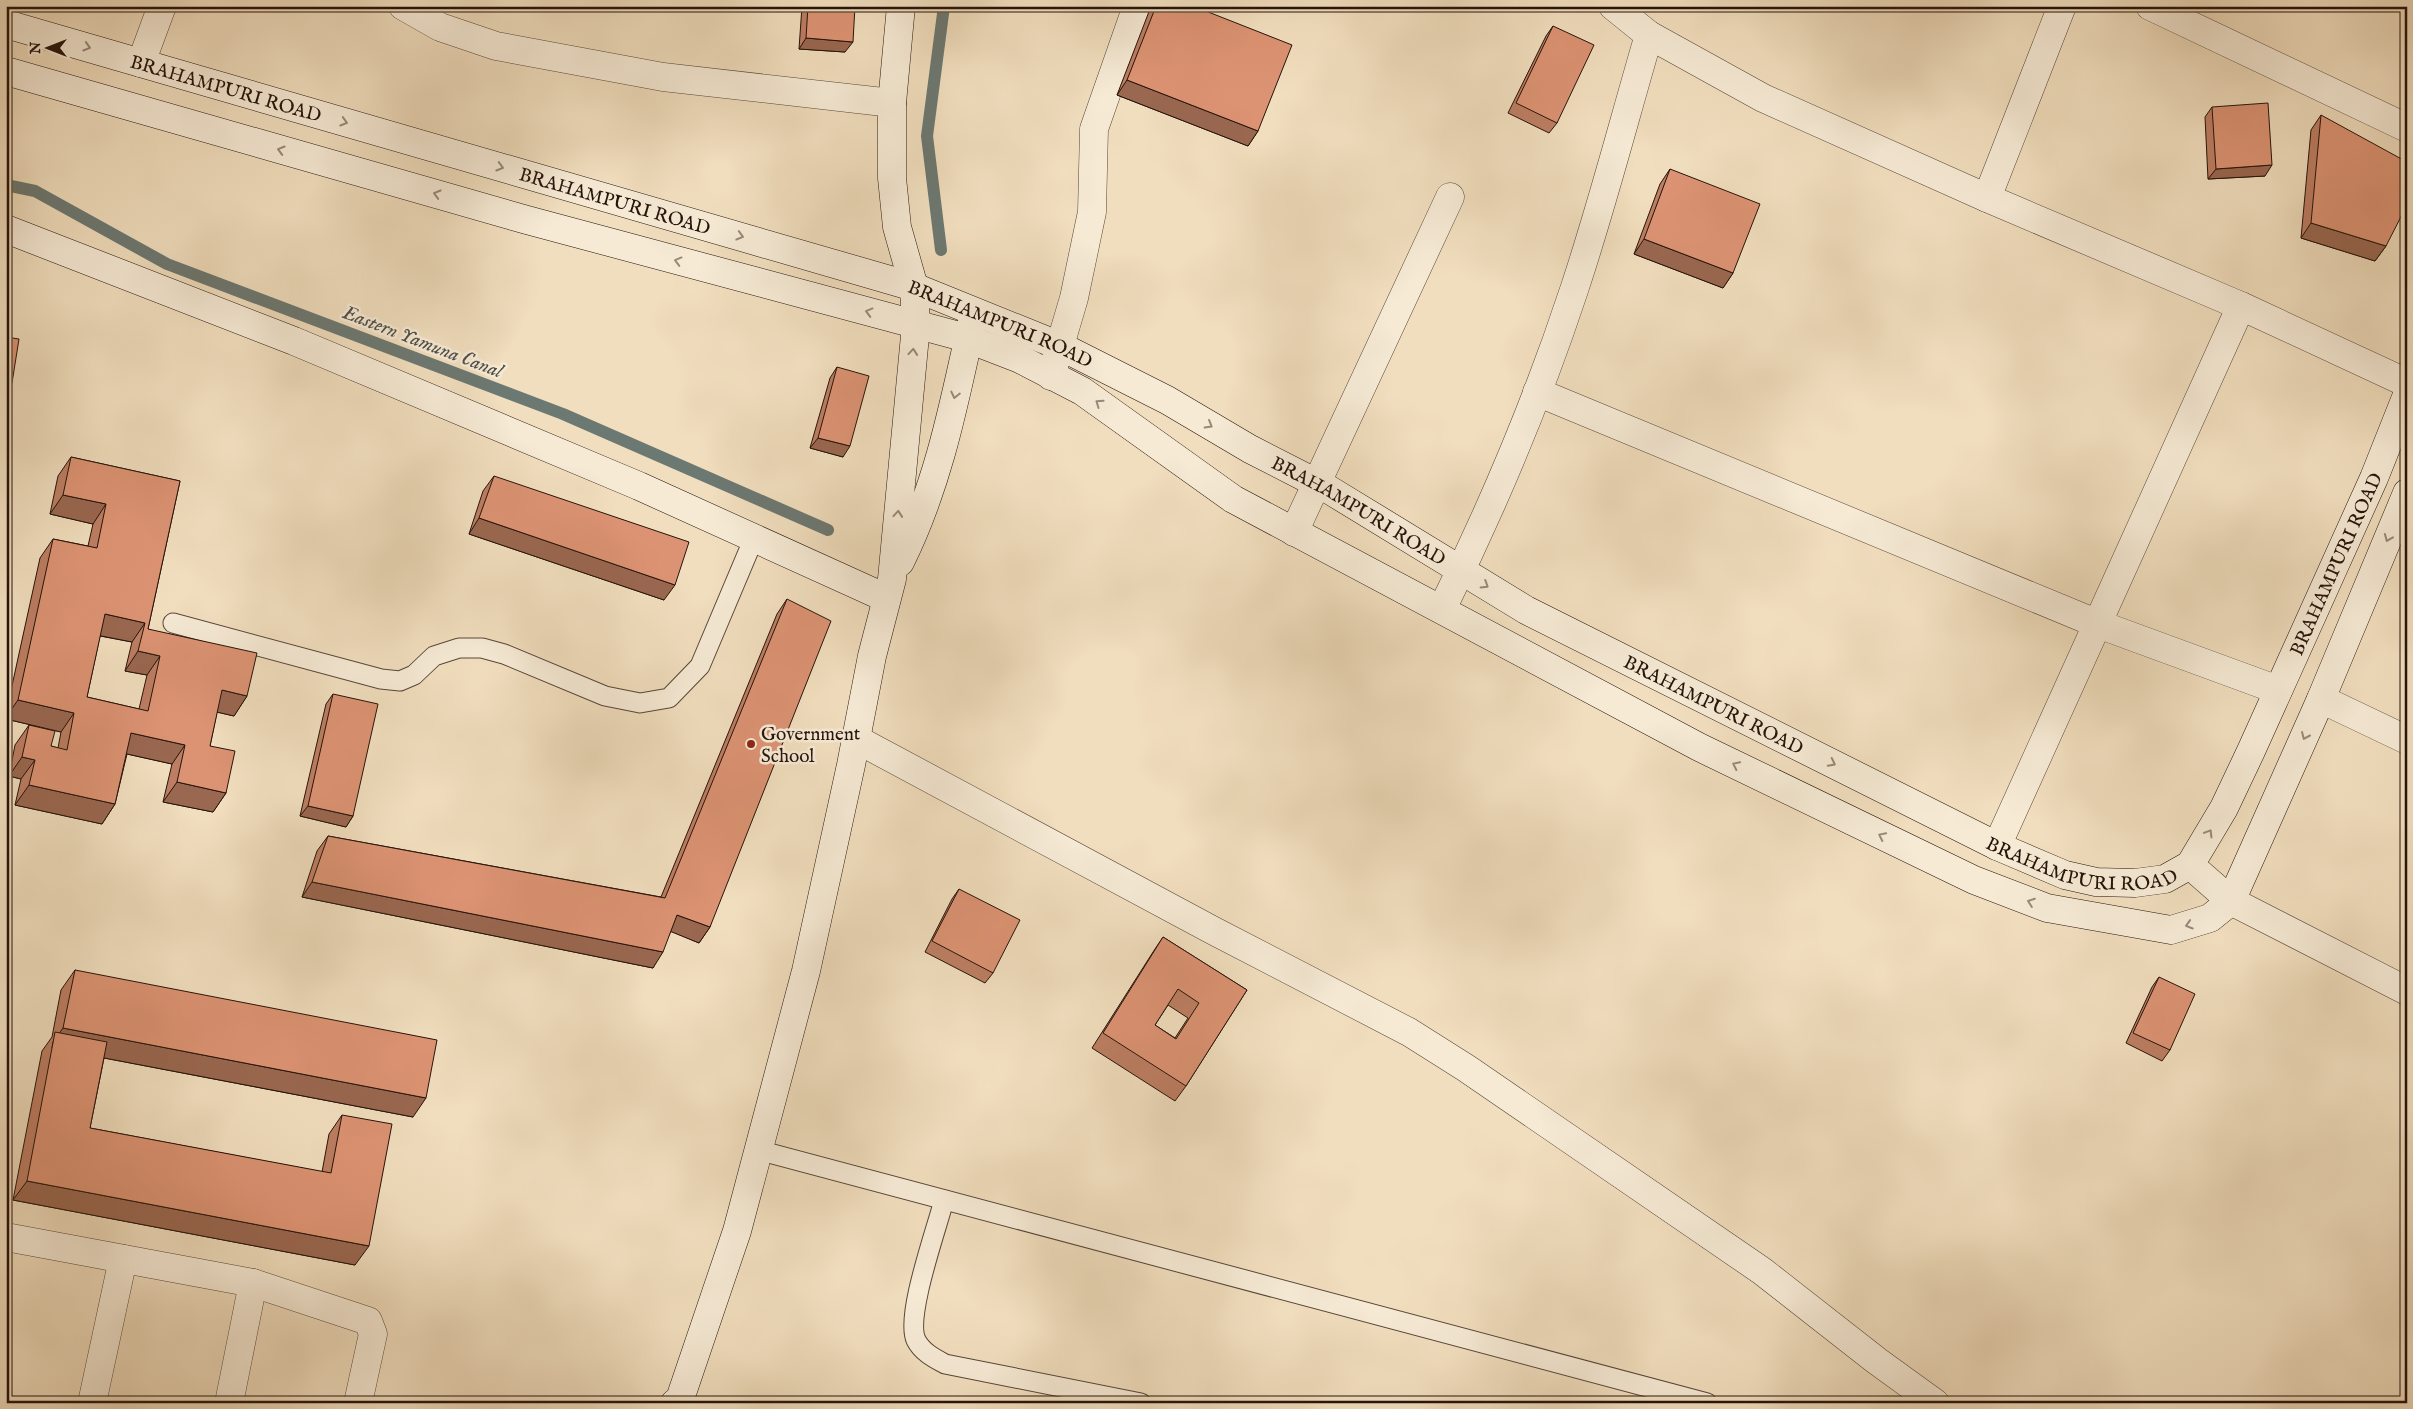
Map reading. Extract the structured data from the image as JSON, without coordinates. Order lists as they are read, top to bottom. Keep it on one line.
{"streets":{"street":["BRAHAMPURI ROAD"]},"water":["Eastern Yamuna Canal"],"places":["Government School"],"north":"left"}
